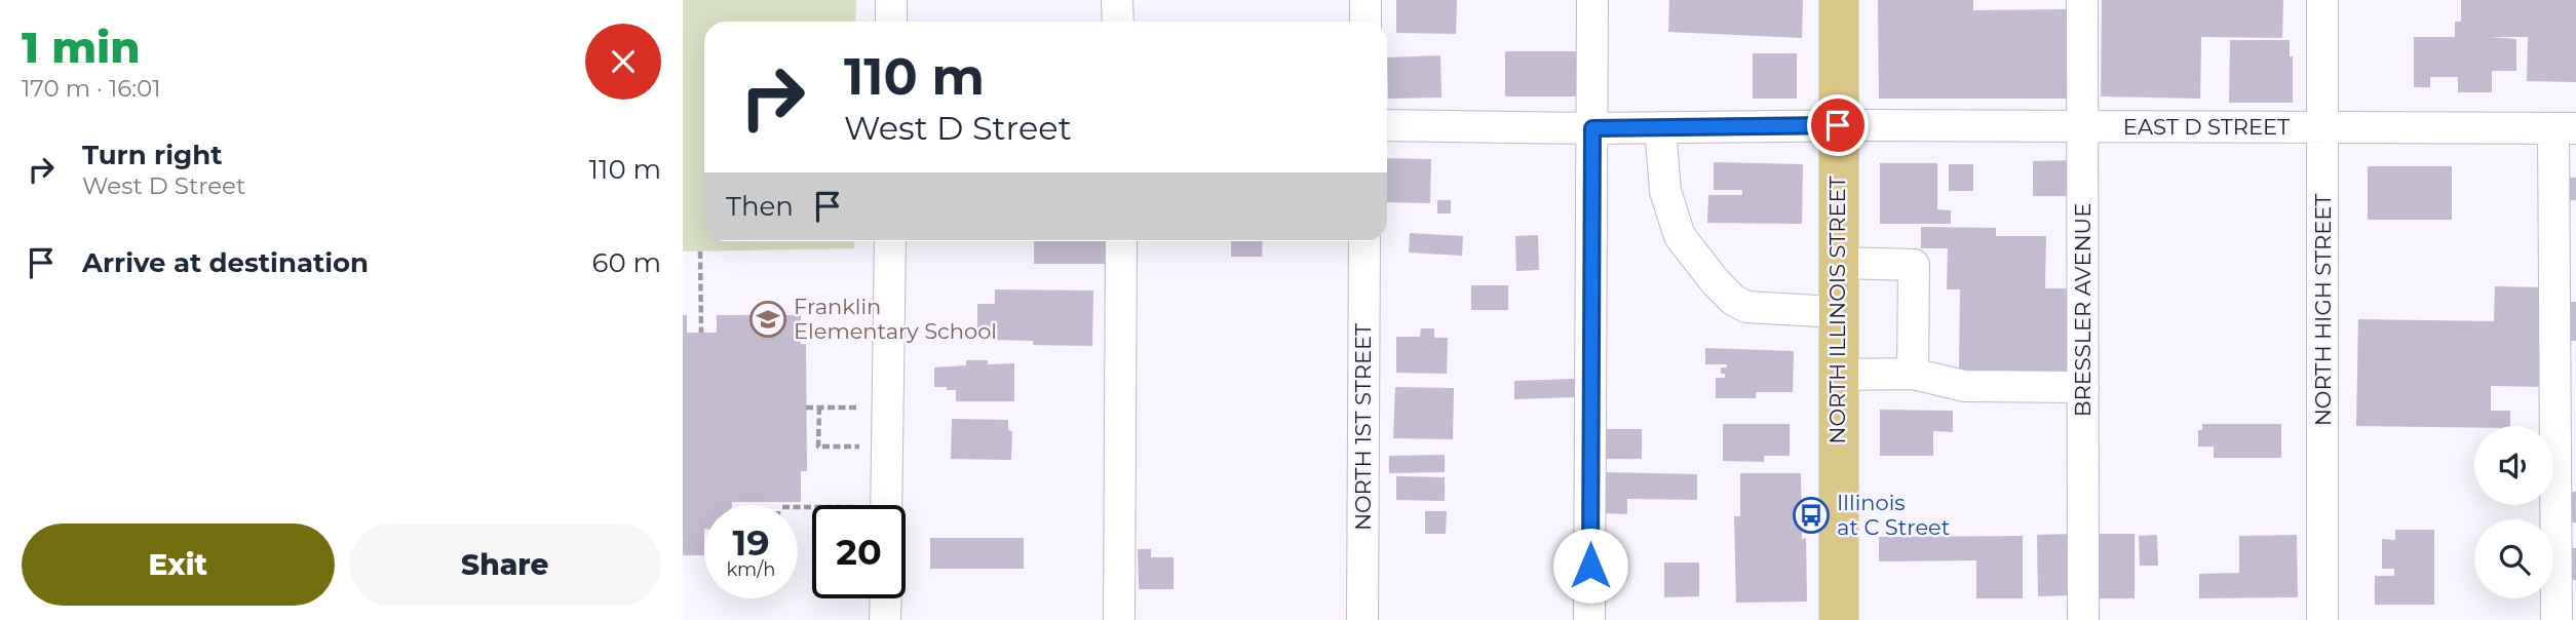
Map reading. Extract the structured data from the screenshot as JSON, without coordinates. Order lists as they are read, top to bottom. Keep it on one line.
{"streets":{"main road":["NORTH ILLINOIS STREET"],"street":["EAST D STREET","BRESSLER AVENUE","NORTH HIGH STREET","NORTH 1ST STREET"]},"crossings":[["EAST D STREET","NORTH ILLINOIS STREET"],["EAST D STREET","BRESSLER AVENUE"],["EAST D STREET","NORTH HIGH STREET"]],"places":{"school or university":["Franklin Elementary School"],"bus stop":["Illinois at C Street"]},"page":{"heading":["1 min","170 m · 16:01"],"turn":["110 m","West D Street"],"list":[{"name":"Turn right","note":"West D Street","value":"110 m"},{"name":"Arrive at destination","value":"60 m"}],"then":"Then","speed":"19 km/h","limit":"20","buttons":["Exit","Share"]}}
